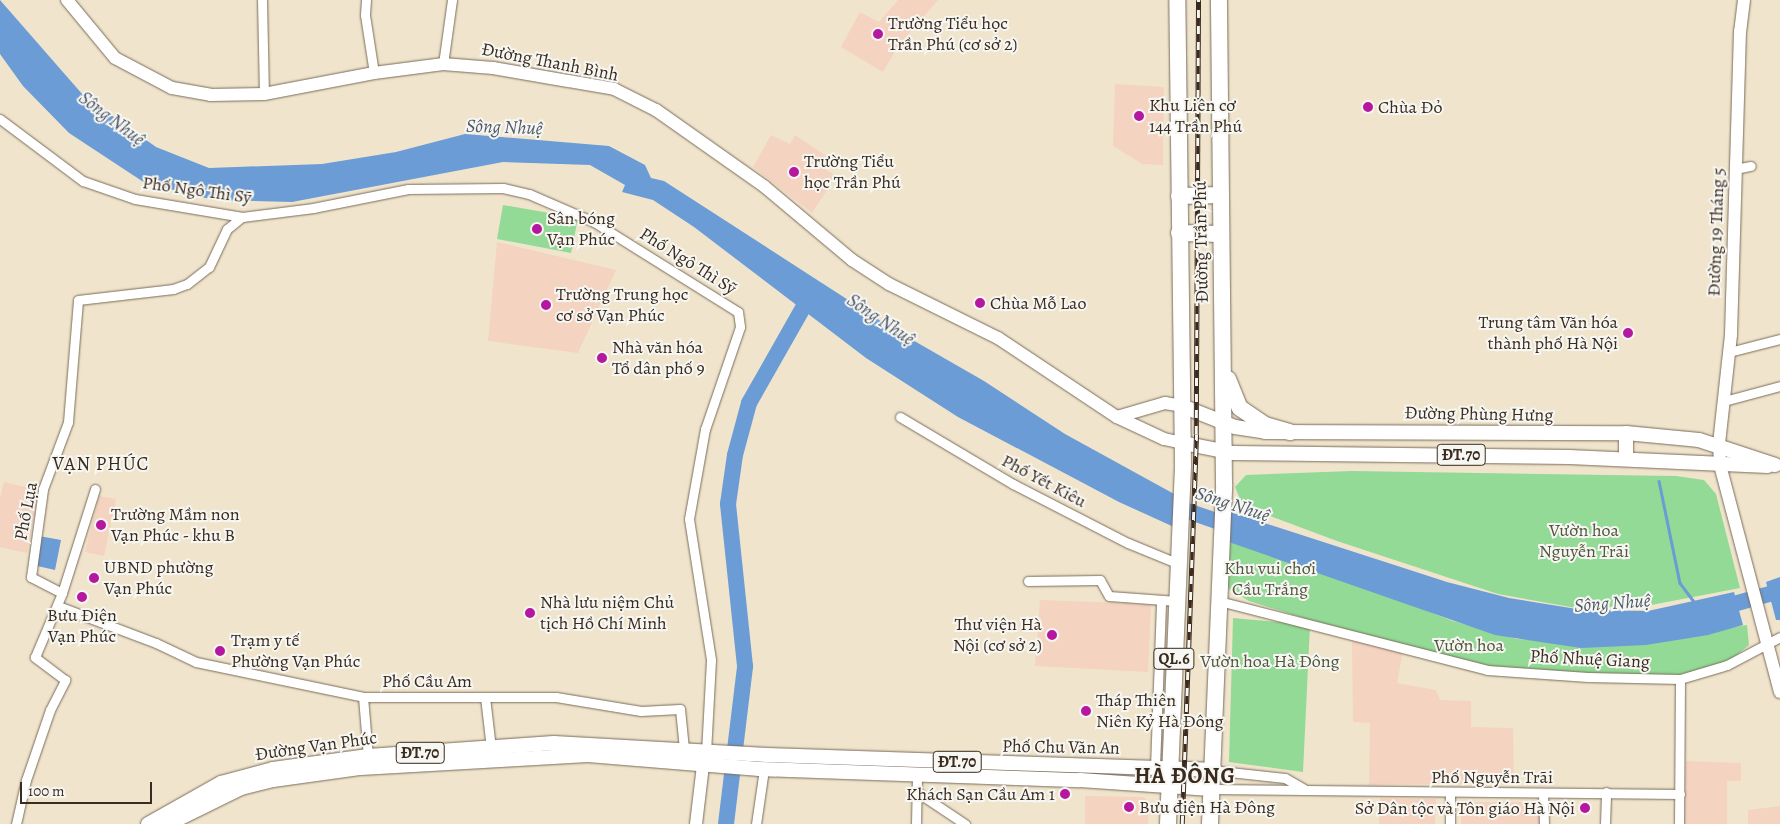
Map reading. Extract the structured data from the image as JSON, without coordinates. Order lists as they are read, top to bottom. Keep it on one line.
{"streets":{"highway":["Đường Trần Phú","QL.6"],"main road":["Đường Phùng Hưng","ĐT.70","Đường Vạn Phúc","Phố Chu Văn An"],"street":["Đường Thanh Bình","Phố Ngô Thì Sỹ","Đường 19 Tháng 5","Phố Yết Kiêu","Phố Lụa","Phố Nhuệ Giang","Phố Cầu Am","Phố Nguyễn Trãi"]},"crossings":[["Đường Thanh Bình","Đường Trần Phú"],["Đường Thanh Bình","Đường Phùng Hưng"],["Phố Ngô Thì Sỹ","ĐT.70"],["Phố Ngô Thì Sỹ","Phố Lụa"],["Phố Ngô Thì Sỹ","Đường Vạn Phúc"],["Đường 19 Tháng 5","Đường Phùng Hưng"],["Đường 19 Tháng 5","Phố Nhuệ Giang"],["Đường Trần Phú","Đường Phùng Hưng"],["Đường Trần Phú","Phố Yết Kiêu"],["Đường Trần Phú","QL.6"],["Đường Trần Phú","Phố Nhuệ Giang"],["ĐT.70","Đường Vạn Phúc"],["ĐT.70","Phố Chu Văn An"],["Phố Yết Kiêu","QL.6"],["QL.6","Phố Nhuệ Giang"],["QL.6","Phố Chu Văn An"],["QL.6","Phố Nguyễn Trãi"],["Phố Cầu Am","Đường Vạn Phúc"],["Phố Chu Văn An","Phố Nguyễn Trãi"]],"districts":["VẠN PHÚC","HÀ ĐÔNG"],"water":["Sông Nhuệ"],"parks":["Vườn hoa Nguyễn Trãi","Khu vui chơi Cầu Trắng","Vườn hoa","Vườn hoa Hà Đông"],"places":["Trường Tiểu học Trần Phú (cơ sở 2)","Chùa Đỏ","Khu Liên cơ 144 Trần Phú","Trường Tiểu học Trần Phú","Sân bóng Vạn Phúc","Chùa Mỗ Lao","Trường Trung học cơ sở Vạn Phúc","Trung tâm Văn hóa thành phố Hà Nội","Nhà văn hóa Tổ dân phố 9","Trường Mầm non Vạn Phúc - khu B","UBND phường Vạn Phúc","Bưu Điện Vạn Phúc","Nhà lưu niệm Chủ tịch Hồ Chí Minh","Thư viện Hà Nội (cơ sở 2)","Trạm y tế Phường Vạn Phúc","Tháp Thiên Niên Kỷ Hà Đông","Khách Sạn Cầu Am 1","Bưu điện Hà Đông","Sở Dân tộc và Tôn giáo Hà Nội"],"scale_bar":"100 m"}
